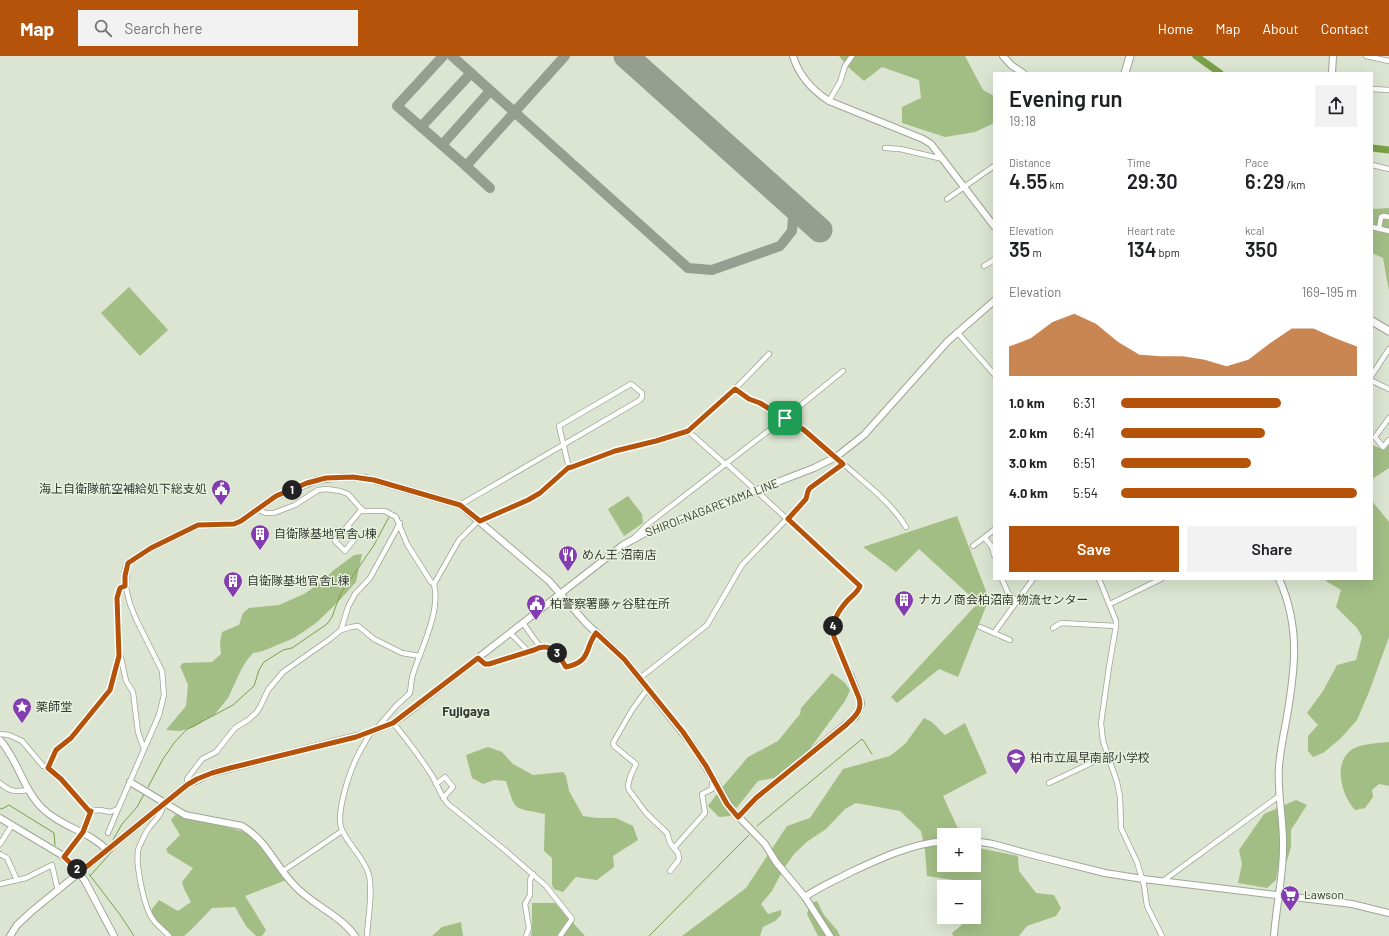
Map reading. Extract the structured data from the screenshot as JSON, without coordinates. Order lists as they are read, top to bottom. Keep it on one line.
{"streets":{"street":["SHIROI-NAGAREYAMA LINE"]},"districts":["Fujigaya"],"places":{"public building":["海上自衛隊航空補給処下総支処","柏警察署藤ヶ谷駐在所"],"building":["自衛隊基地官舎J棟","自衛隊基地官舎L棟","ナカノ商会柏沼南 物流センター"],"restaurant":["めん王 沼南店"],"place":["薬師堂"],"school or university":["柏市立風早南部小学校"],"supermarket":["Lawson"]},"page":{"header":"Map","search":"Search here","nav":["Home","Map","About","Contact"],"heading":["Evening run","19:18"],"stats":[["Distance","4.55 km"],["Time","29:30"],["Pace","6:29 /km"],["Elevation","35 m"],["Heart rate","134 bpm"],["kcal","350"]],"chart":["Elevation","169–195 m"],"list":[{"name":"1.0 km","note":"6:31"},{"name":"2.0 km","note":"6:41"},{"name":"3.0 km","note":"6:51"},{"name":"4.0 km","note":"5:54"}],"pins":["1","4","3","2"],"buttons":["Save","Share"],"map_buttons":["+","−"]}}
